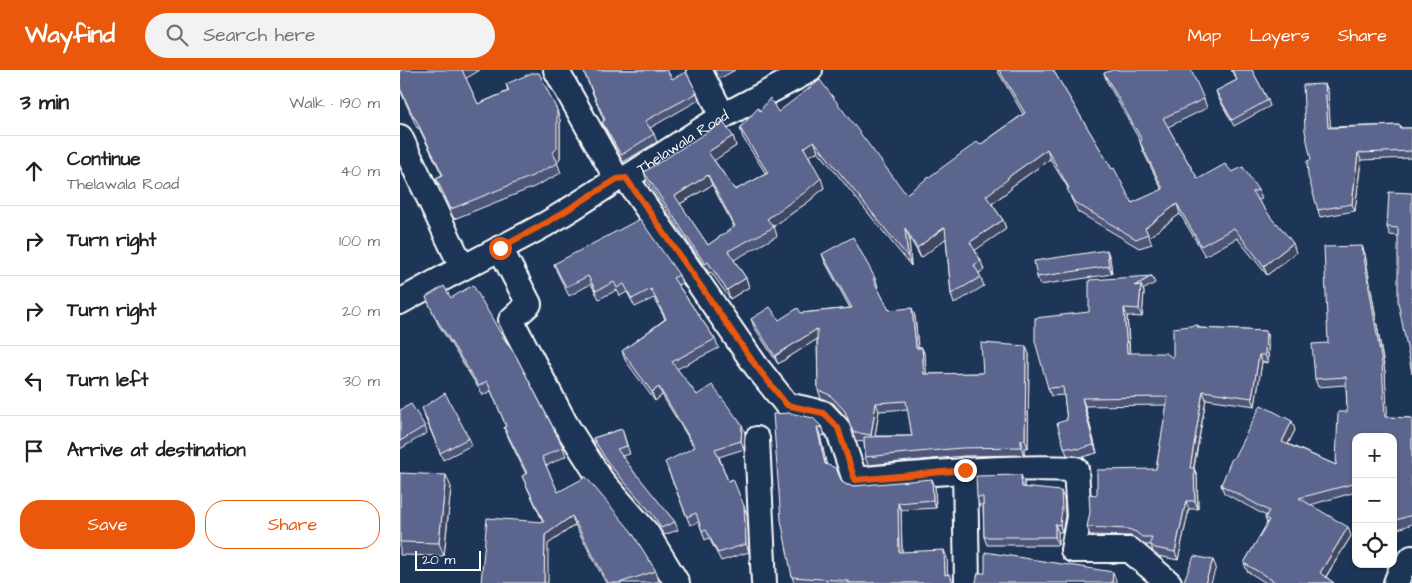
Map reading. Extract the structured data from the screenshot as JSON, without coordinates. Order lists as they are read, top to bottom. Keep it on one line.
{"streets":{"street":["Thelawala Road"]},"scale_bar":"20 m","page":{"header":"Wayfind","search":"Search here","nav":["Map","Layers","Share"],"heading":["3 min","Walk · 190 m"],"list":[["Continue","Thelawala Road","40 m"],["Turn right","100 m"],["Turn right","20 m"],["Turn left","30 m"],"Arrive at destination"],"map_buttons":["+","−"],"buttons":["Save","Share"],"scale":"20 m"}}
